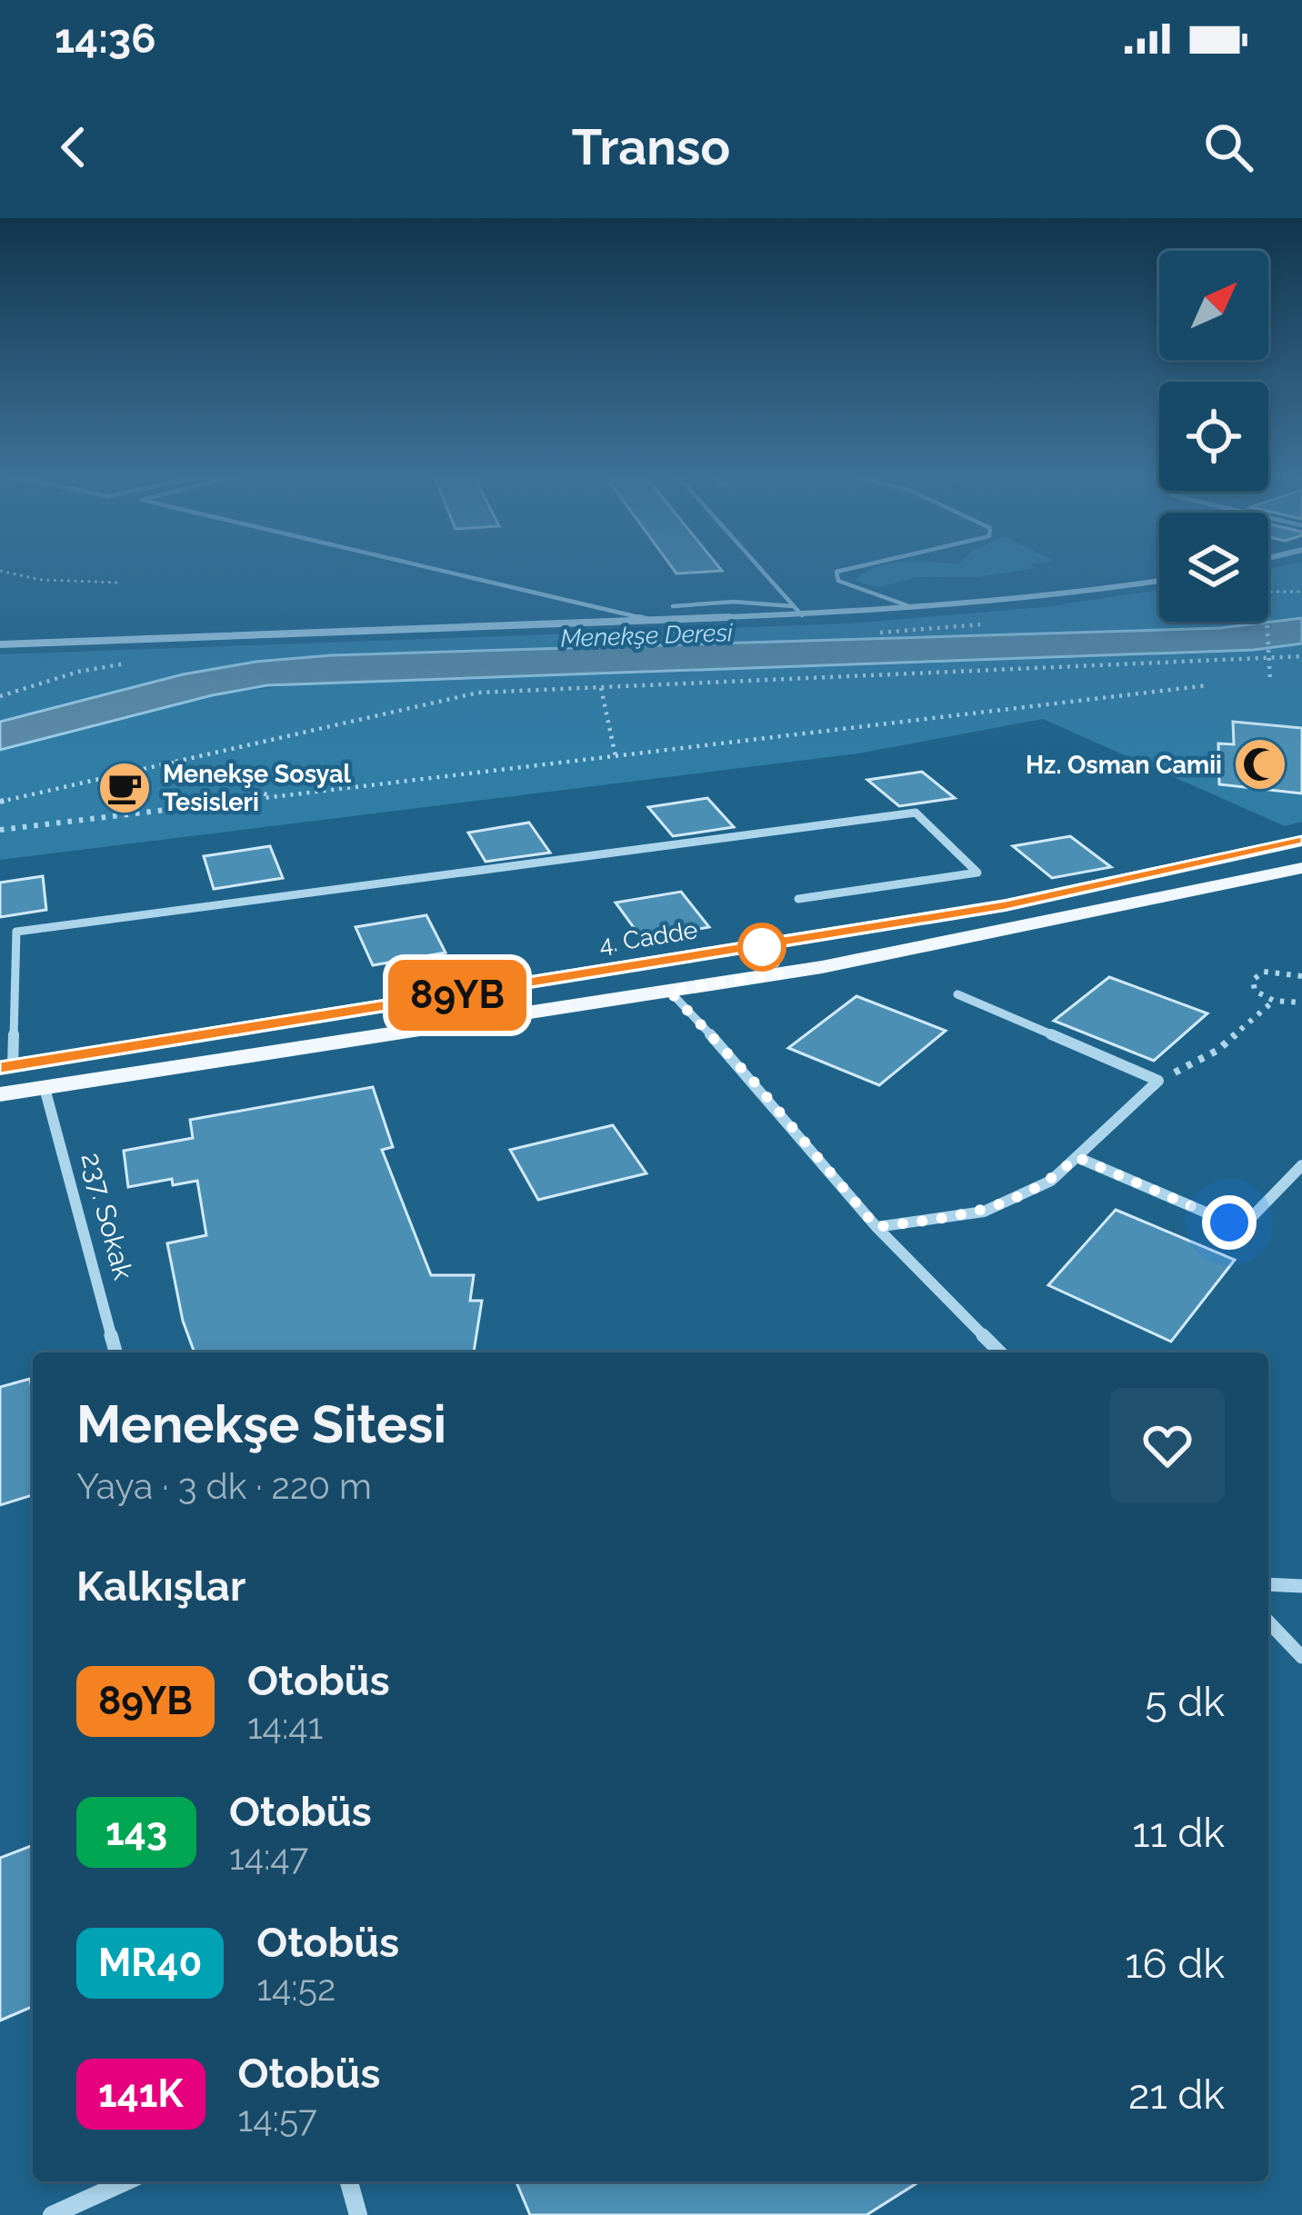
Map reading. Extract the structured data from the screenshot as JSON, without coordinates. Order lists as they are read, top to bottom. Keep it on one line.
{"streets":{"main road":["4. Cadde"],"street":["237. Sokak"]},"water":["Menekşe Deresi"],"places":{"mosque":["Hz. Osman Camii"],"cafe":["Menekşe Sosyal Tesisleri"]},"lines":["bus line 89YB"],"north":"top right","page":{"status":"14:36","header":"Transo","on_map":"89YB","heading":[["Menekşe Sitesi","Yaya · 3 dk · 220 m"],"Kalkışlar"],"list":[{"mark":"89YB","name":"Otobüs","note":"14:41","value":"5 dk"},{"mark":"143","name":"Otobüs","note":"14:47","value":"11 dk"},{"mark":"MR40","name":"Otobüs","note":"14:52","value":"16 dk"},{"mark":"141K","name":"Otobüs","note":"14:57","value":"21 dk"}]}}
